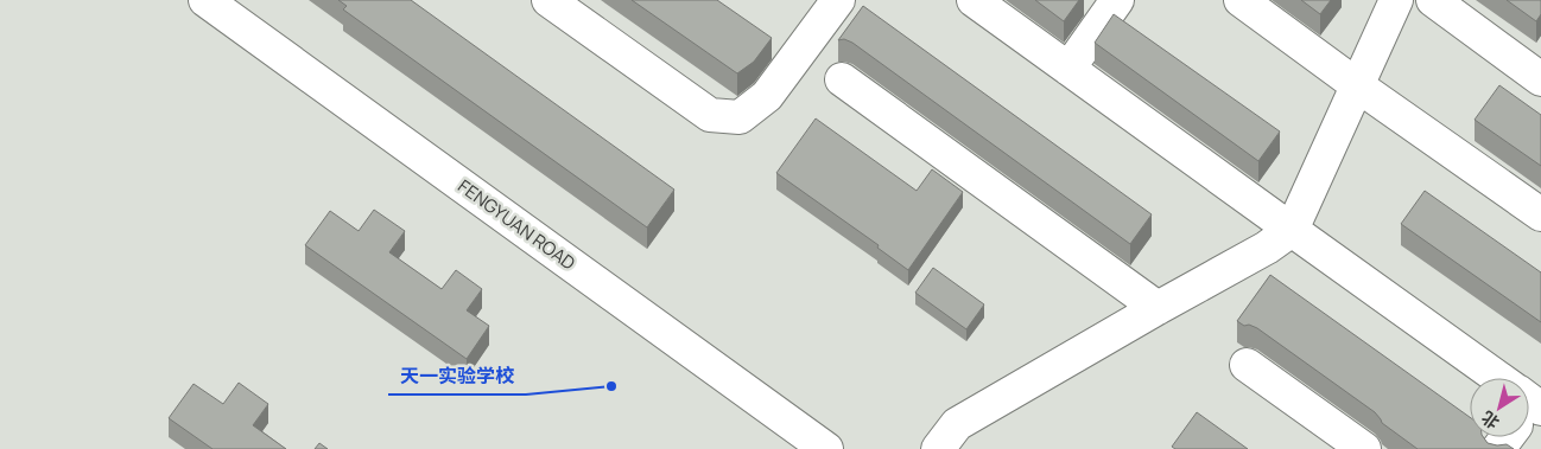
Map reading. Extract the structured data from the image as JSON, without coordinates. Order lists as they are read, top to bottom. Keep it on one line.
{"streets":{"street":["FENGYUAN ROAD"]},"places":["天一实验学校"],"north":"bottom left"}
